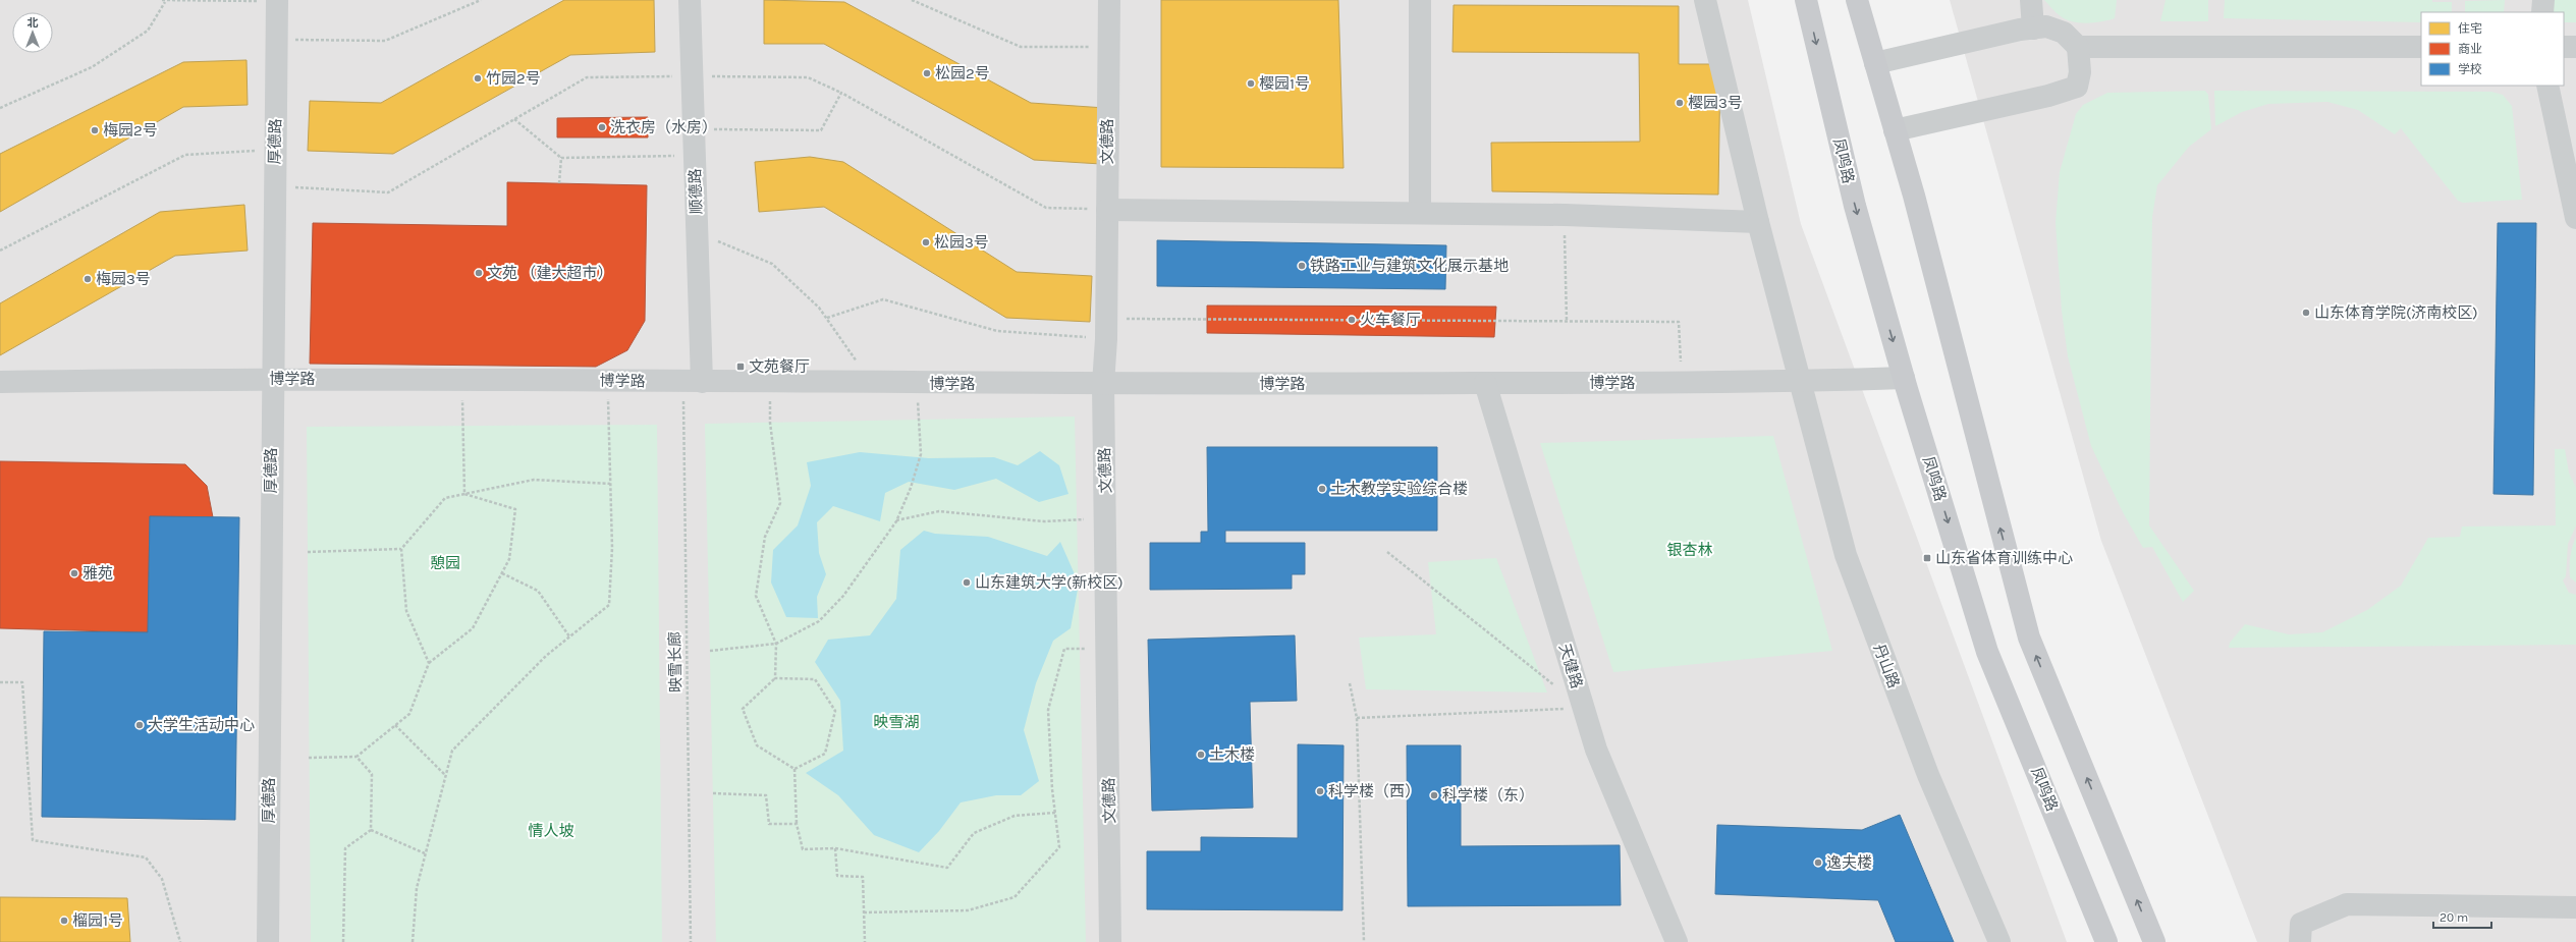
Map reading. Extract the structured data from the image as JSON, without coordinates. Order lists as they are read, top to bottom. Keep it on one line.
{"streets":{"main road":["凤鸣路"],"street":["厚德路","文德路","顺德路","博学路","天健路","丹山路"],"path":["映雪长廊"]},"crossings":[["厚德路","博学路"],["文德路","博学路"],["凤鸣路","博学路"],["顺德路","博学路"],["顺德路","映雪长廊"],["博学路","映雪长廊"],["博学路","天健路"],["博学路","丹山路"]],"parks":["银杏林","憩园","映雪湖","情人坡"],"places":{"other":["松园2号","竹园2号","樱园1号","樱园3号","洗衣房（水房）","梅园2号","松园3号","铁路工业与建筑文化展示基地","文苑 （建大超市）","梅园3号","山东体育学院(济南校区)","火车餐厅","土木教学实验综合楼","雅苑","山东建筑大学(新校区)","大学生活动中心","土木楼","科学楼（西）","科学楼（东）","逸夫楼","榴园1号"],"transit":["文苑餐厅","山东省体育训练中心"]},"legend":["住宅","商业","学校"],"scale_bar":"20 m","north":"top"}
